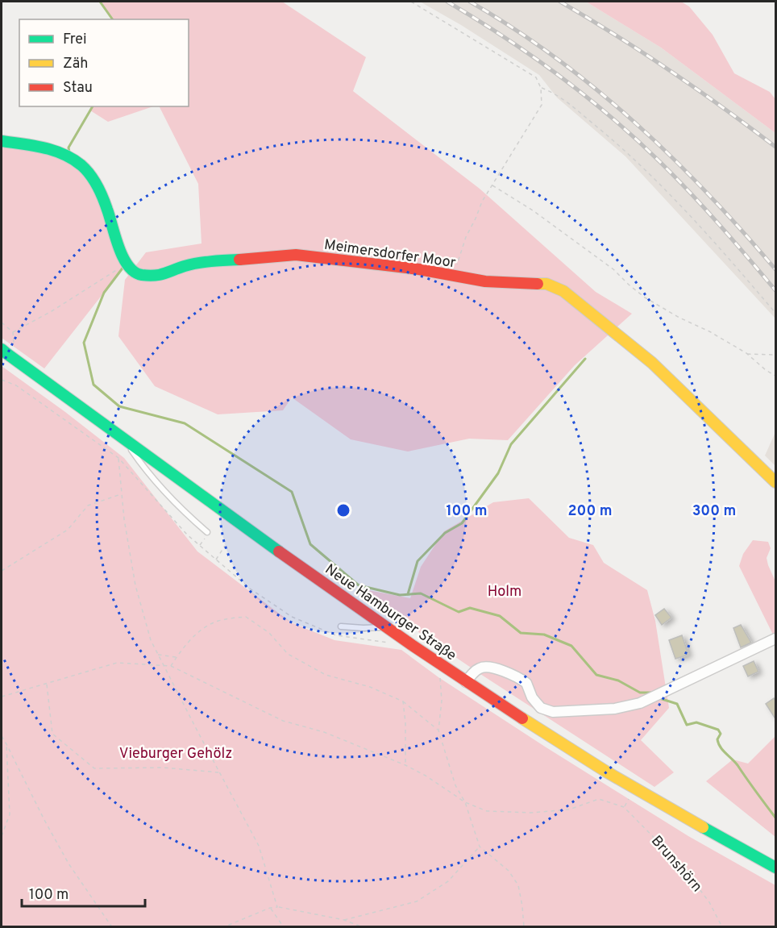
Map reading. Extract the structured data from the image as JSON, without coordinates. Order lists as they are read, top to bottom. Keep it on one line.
{"streets":{"street":["Meimersdorfer Moor","Neue Hamburger Straße"],"path":["Brunshörn"]},"parks":["Holm","Vieburger Gehölz"],"legend":["Frei","Zäh","Stau"],"scale_bar":"100 m","rings":["100 m","200 m","300 m"]}
